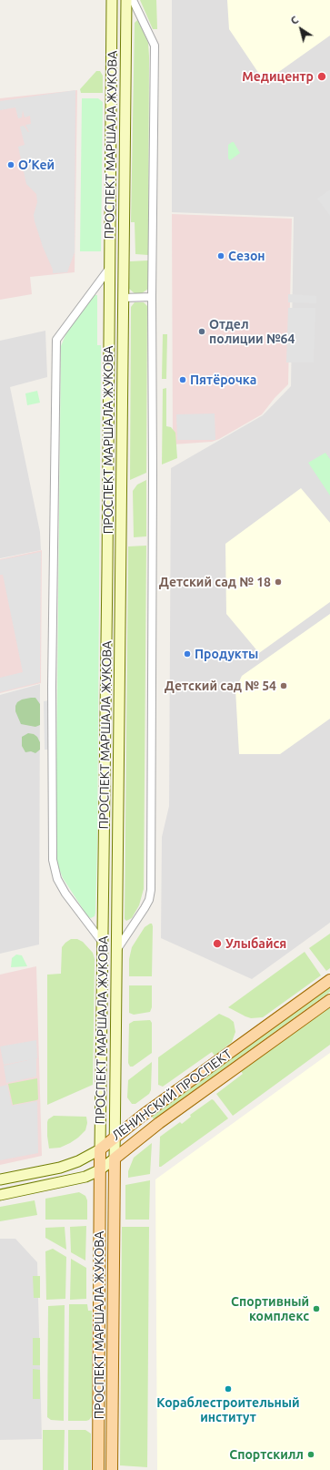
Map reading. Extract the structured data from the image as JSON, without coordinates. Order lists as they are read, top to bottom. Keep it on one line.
{"streets":{"main road":["ПРОСПЕКТ МАРШАЛА ЖУКОВА","ЛЕНИНСКИЙ ПРОСПЕКТ"]},"crossings":[["ПРОСПЕКТ МАРШАЛА ЖУКОВА","ЛЕНИНСКИЙ ПРОСПЕКТ"]],"places":["Медицентр","О’Кей","Сезон","Отдел полиции №64","Пятёрочка","Детский сад № 18","Продукты","Детский сад № 54","Улыбайся","Спортивный комплекс","Кораблестроительный институт","Спортскилл"],"north":"top left"}
